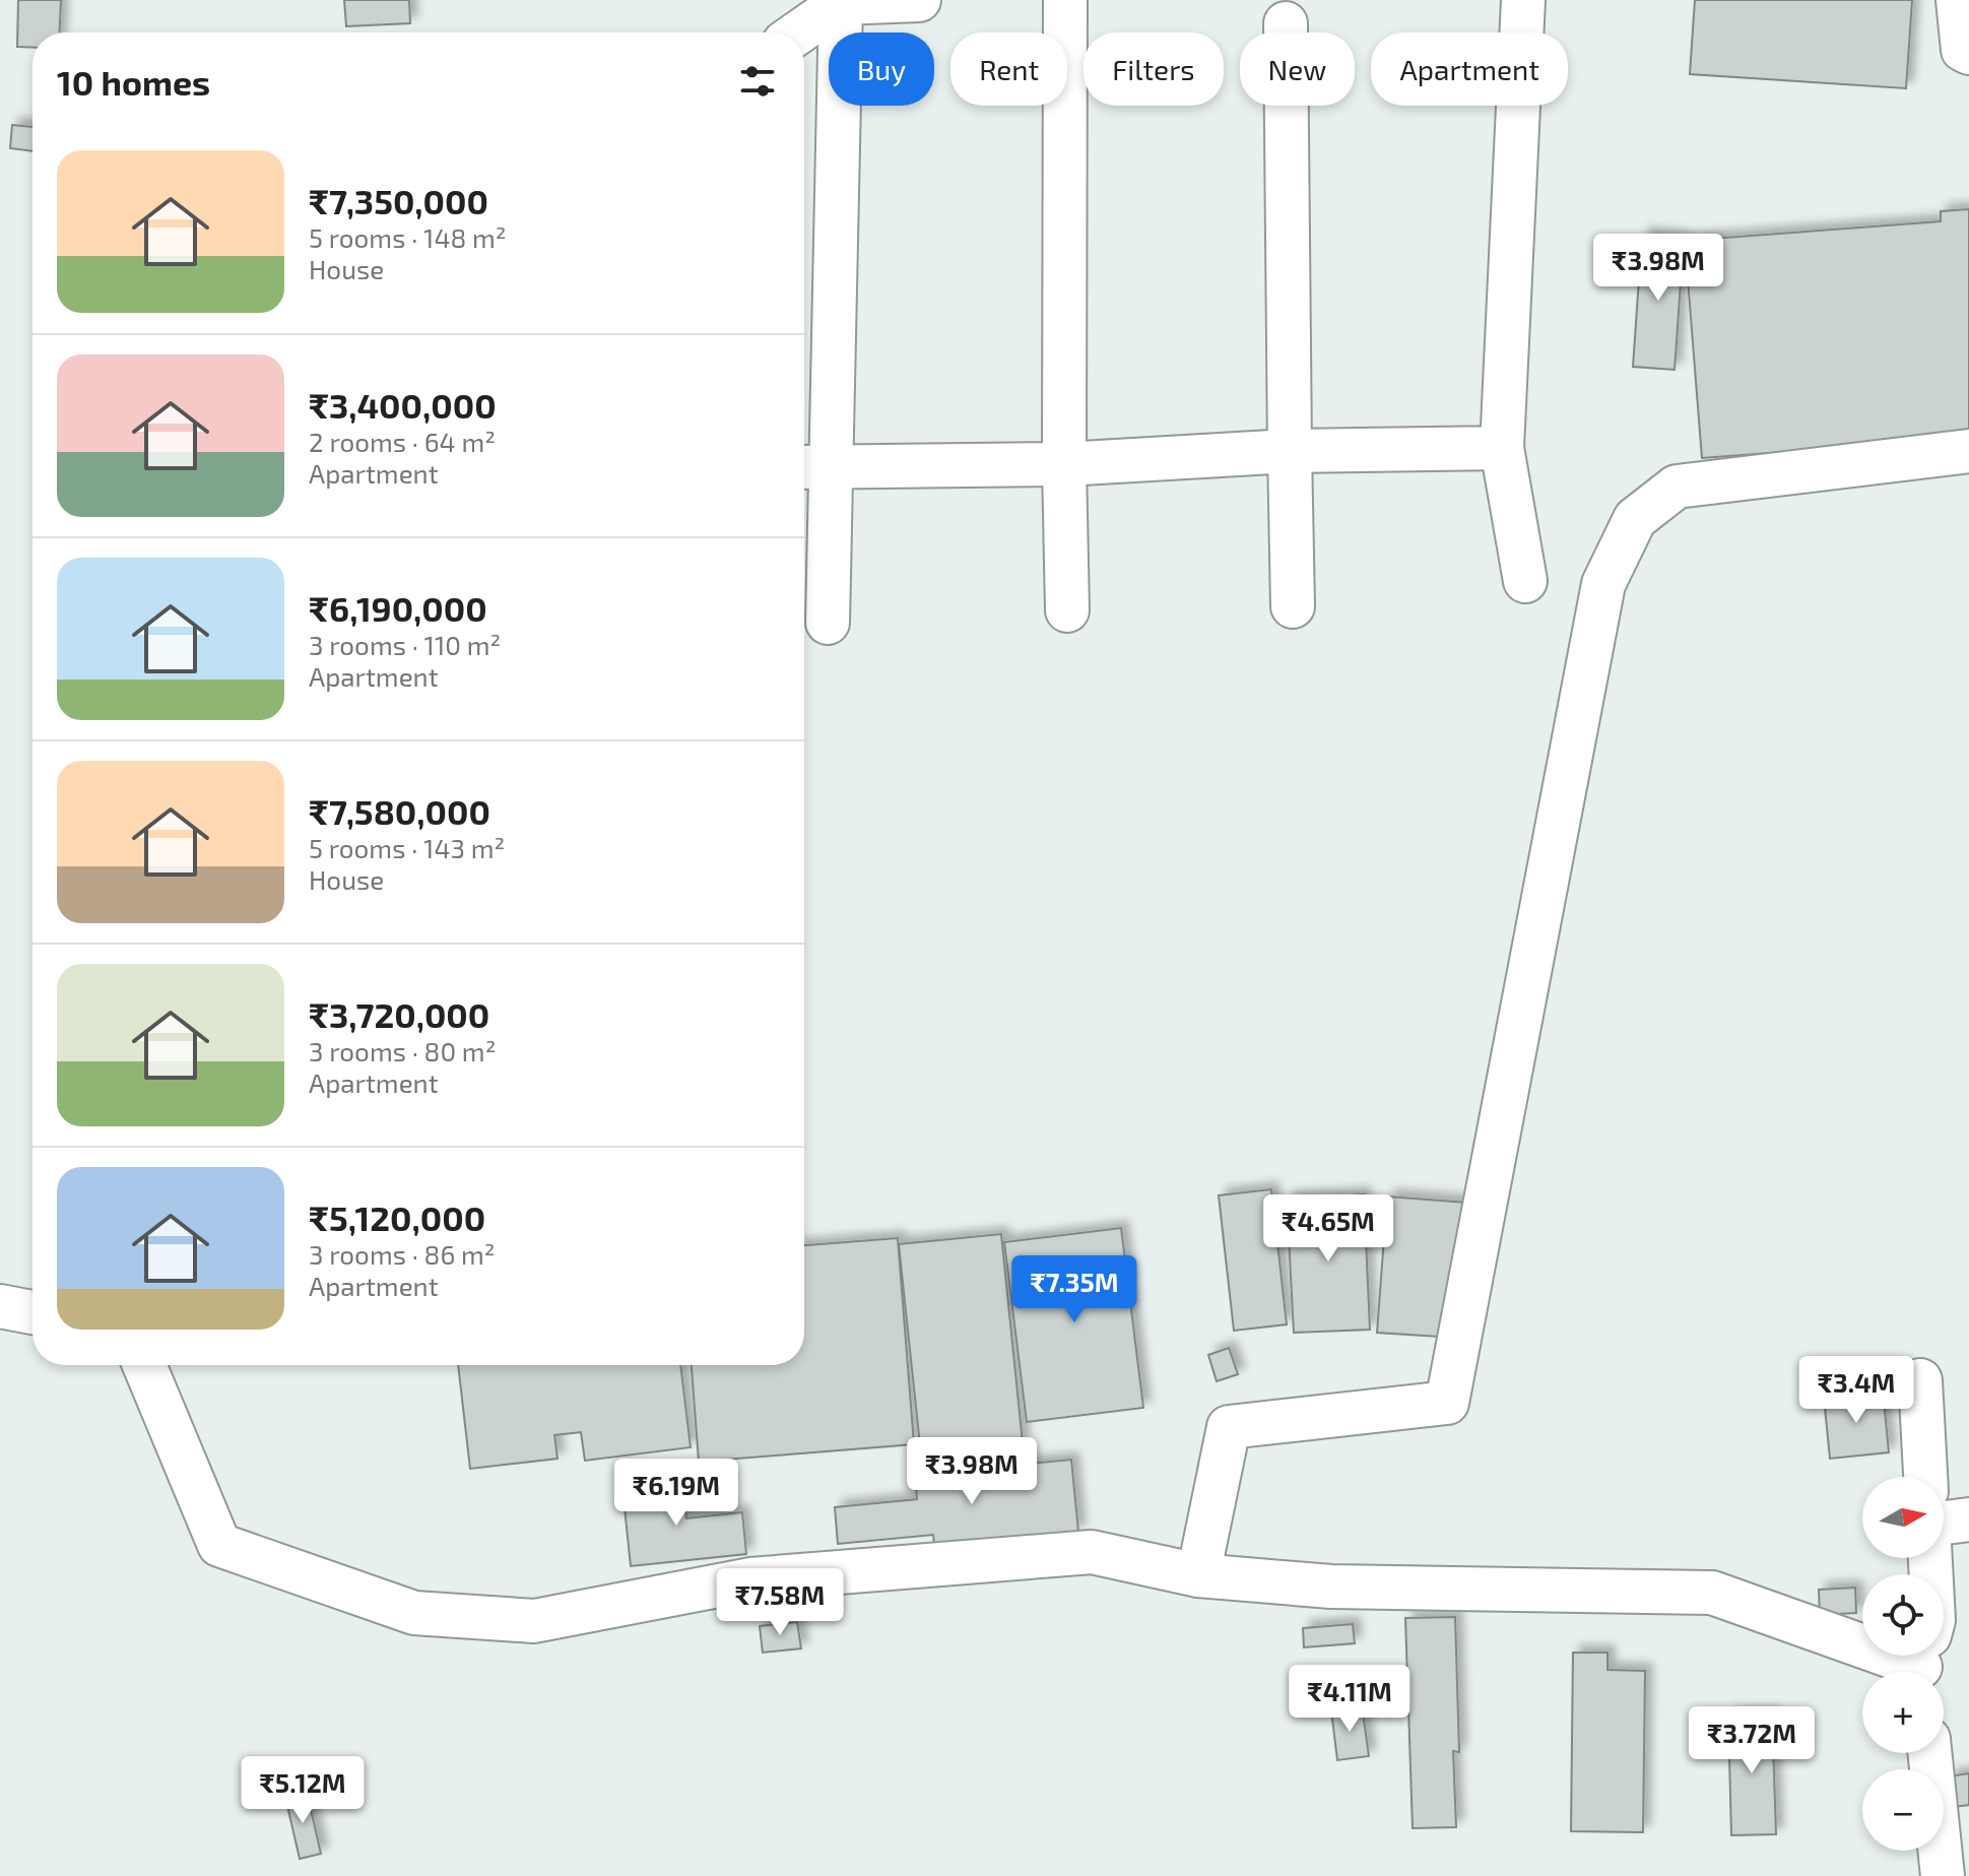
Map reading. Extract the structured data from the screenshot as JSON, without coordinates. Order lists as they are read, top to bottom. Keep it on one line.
{"north":"right","page":{"chip":["Buy","Rent","Filters","New","Apartment"],"heading":"10 homes","list":[{"name":"₹7,350,000","note":"5 rooms · 148 m² · House"},{"name":"₹3,400,000","note":"2 rooms · 64 m² · Apartment"},{"name":"₹6,190,000","note":"3 rooms · 110 m² · Apartment"},{"name":"₹7,580,000","note":"5 rooms · 143 m² · House"},{"name":"₹3,720,000","note":"3 rooms · 80 m² · Apartment"},{"name":"₹5,120,000","note":"3 rooms · 86 m² · Apartment"}],"price":["₹3.98M","₹4.65M","₹7.35M","₹3.4M","₹3.98M","₹6.19M","₹7.58M","₹4.11M","₹3.72M","₹5.12M"],"map_buttons":["+","−"]}}
